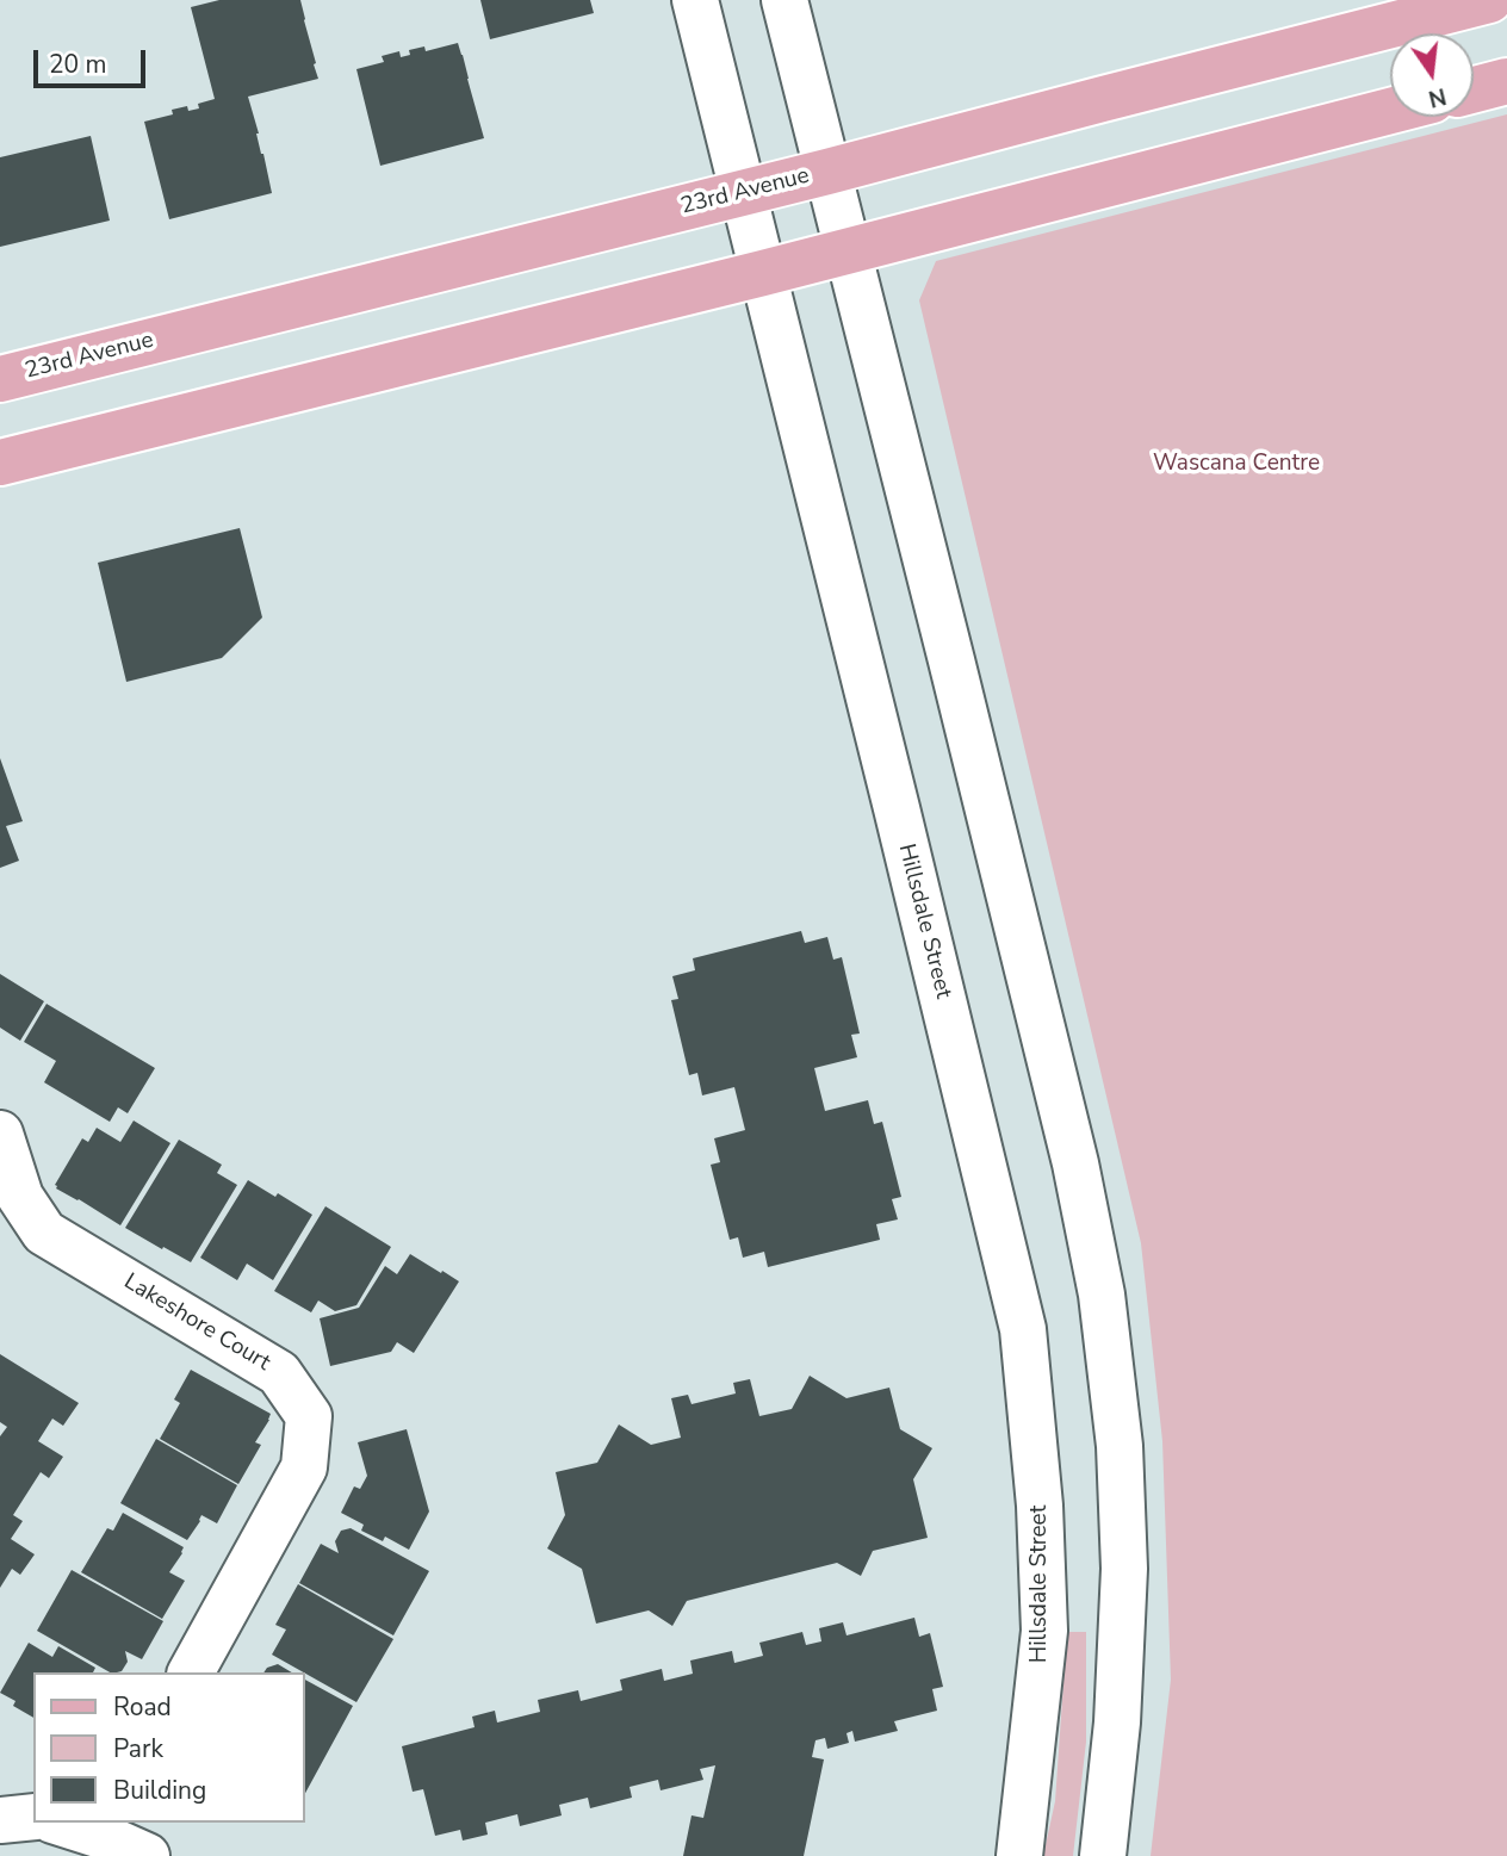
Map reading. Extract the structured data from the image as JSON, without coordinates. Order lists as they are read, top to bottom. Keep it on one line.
{"streets":{"main road":["23rd Avenue"],"street":["Hillsdale Street","Lakeshore Court"]},"crossings":[["23rd Avenue","Hillsdale Street"]],"parks":["Wascana Centre"],"legend":["Road","Park","Building"],"scale_bar":"20 m","north":"bottom"}
